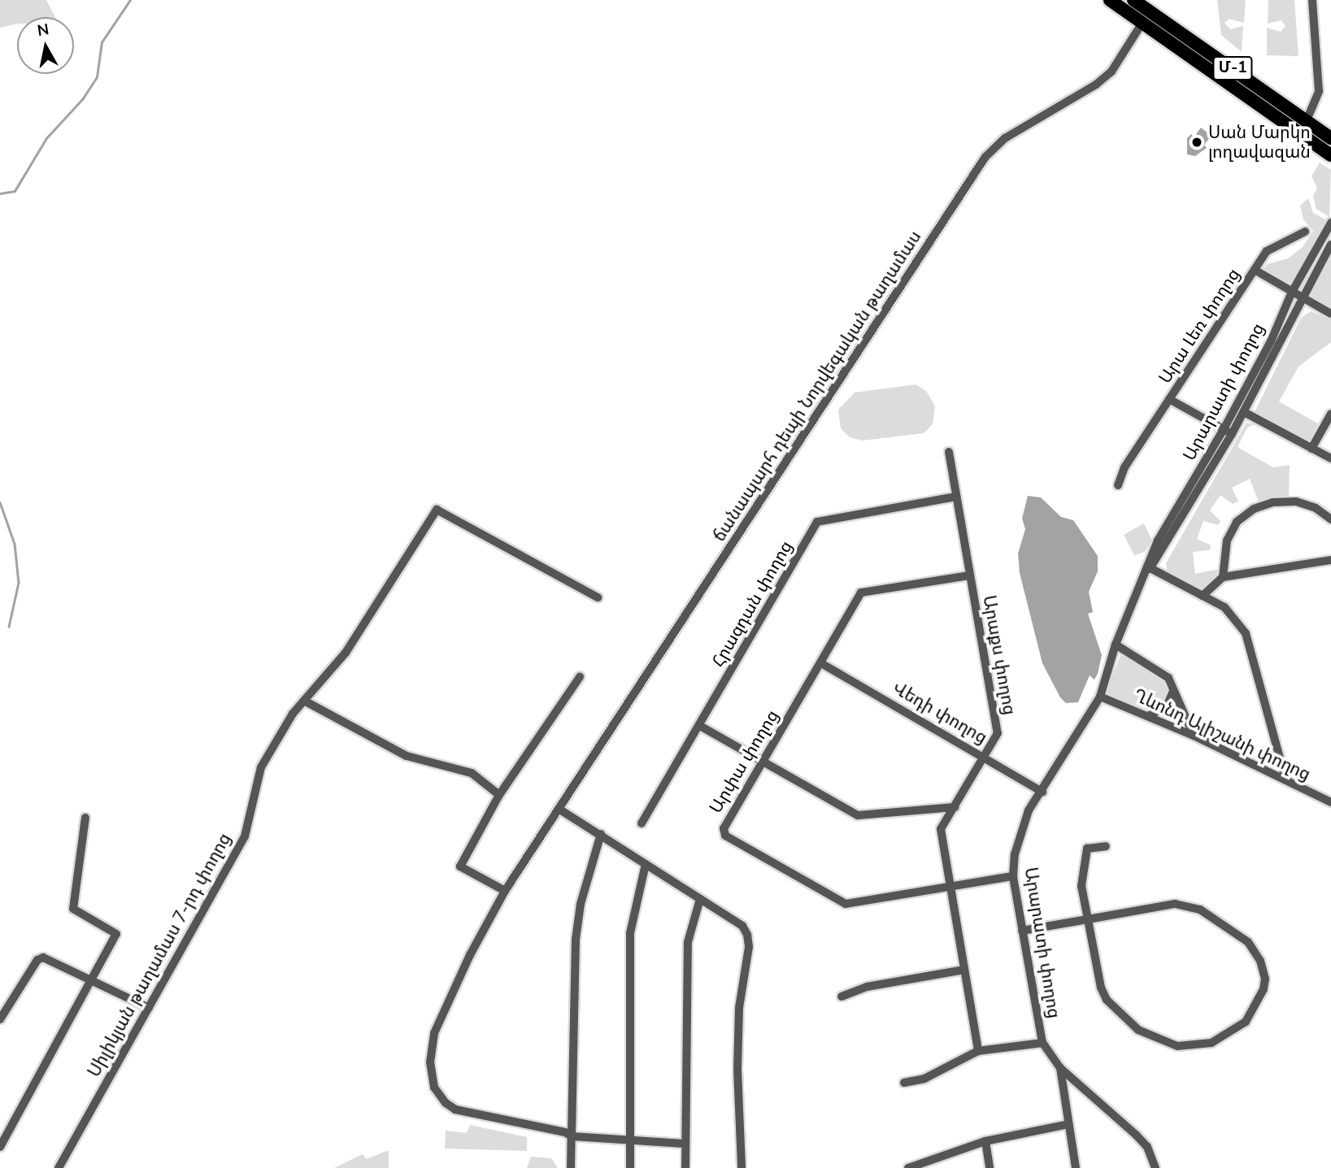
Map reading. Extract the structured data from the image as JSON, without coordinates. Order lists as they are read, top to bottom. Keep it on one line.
{"streets":{"highway":["Մ-1"],"street":["Արա Լեռ փողոց","ճանապարհ դեպի Նորվեգական թաղամաս","Արարատի փողոց","Հրազդան փողոց","Արաքս փողոց","Վեդի փողոց","Ղևոնդ Ալիշանի փողոց","Արփա փողոց","Սիլիկյան թաղամաս 7-րդ փողոց"]},"crossings":[["Մ-1","ճանապարհ դեպի Նորվեգական թաղամաս"],["Արա Լեռ փողոց","Արարատի փողոց"],["Արարատի փողոց","Վեդի փողոց"],["Արարատի փողոց","Ղևոնդ Ալիշանի փողոց"],["Արարատի փողոց","Արփա փողոց"],["Հրազդան փողոց","Արաքս փողոց"],["Արաքս փողոց","Վեդի փողոց"],["Արաքս փողոց","Արփա փողոց"],["Վեդի փողոց","Արփա փողոց"]],"places":["Սան Մարկո լողավազան"],"north":"top"}
